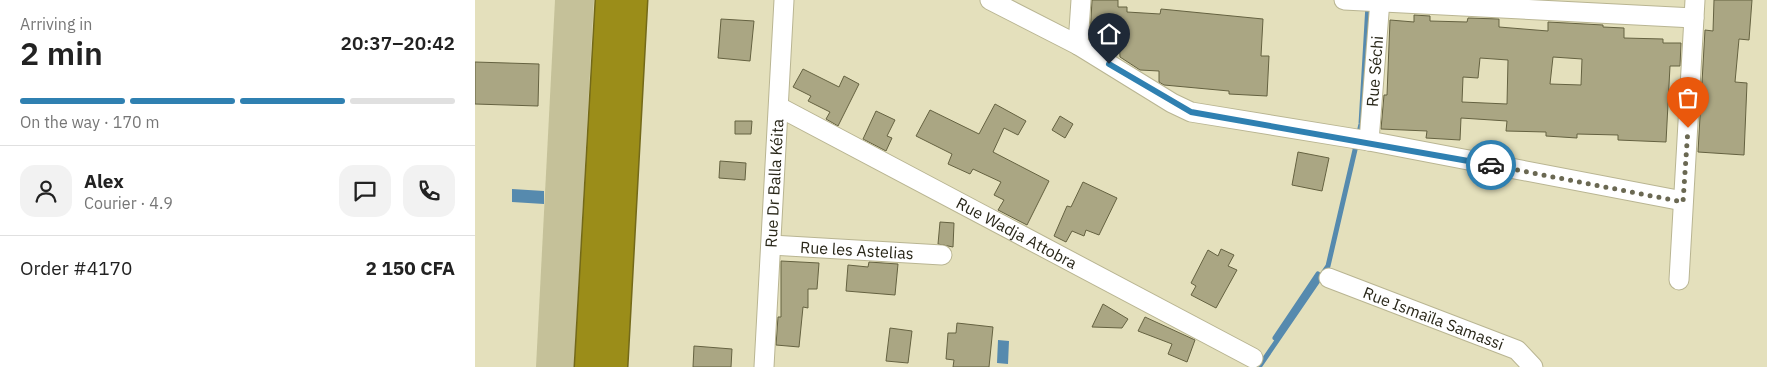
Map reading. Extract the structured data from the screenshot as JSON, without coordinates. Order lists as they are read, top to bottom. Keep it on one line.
{"streets":{"street":["Rue Séchi","Rue Dr Balla Kéita","Rue Wadja Attobra","Rue les Astelias","Rue Ismaïla Samassi"]},"crossings":[["Rue Dr Balla Kéita","Rue Wadja Attobra"],["Rue Dr Balla Kéita","Rue les Astelias"]],"page":{"heading":["2 min","Arriving in","20:37–20:42"],"panel":["Alex","Courier · 4.9","Order #4170","2 150 CFA"],"bar":"On the way · 170 m"}}
